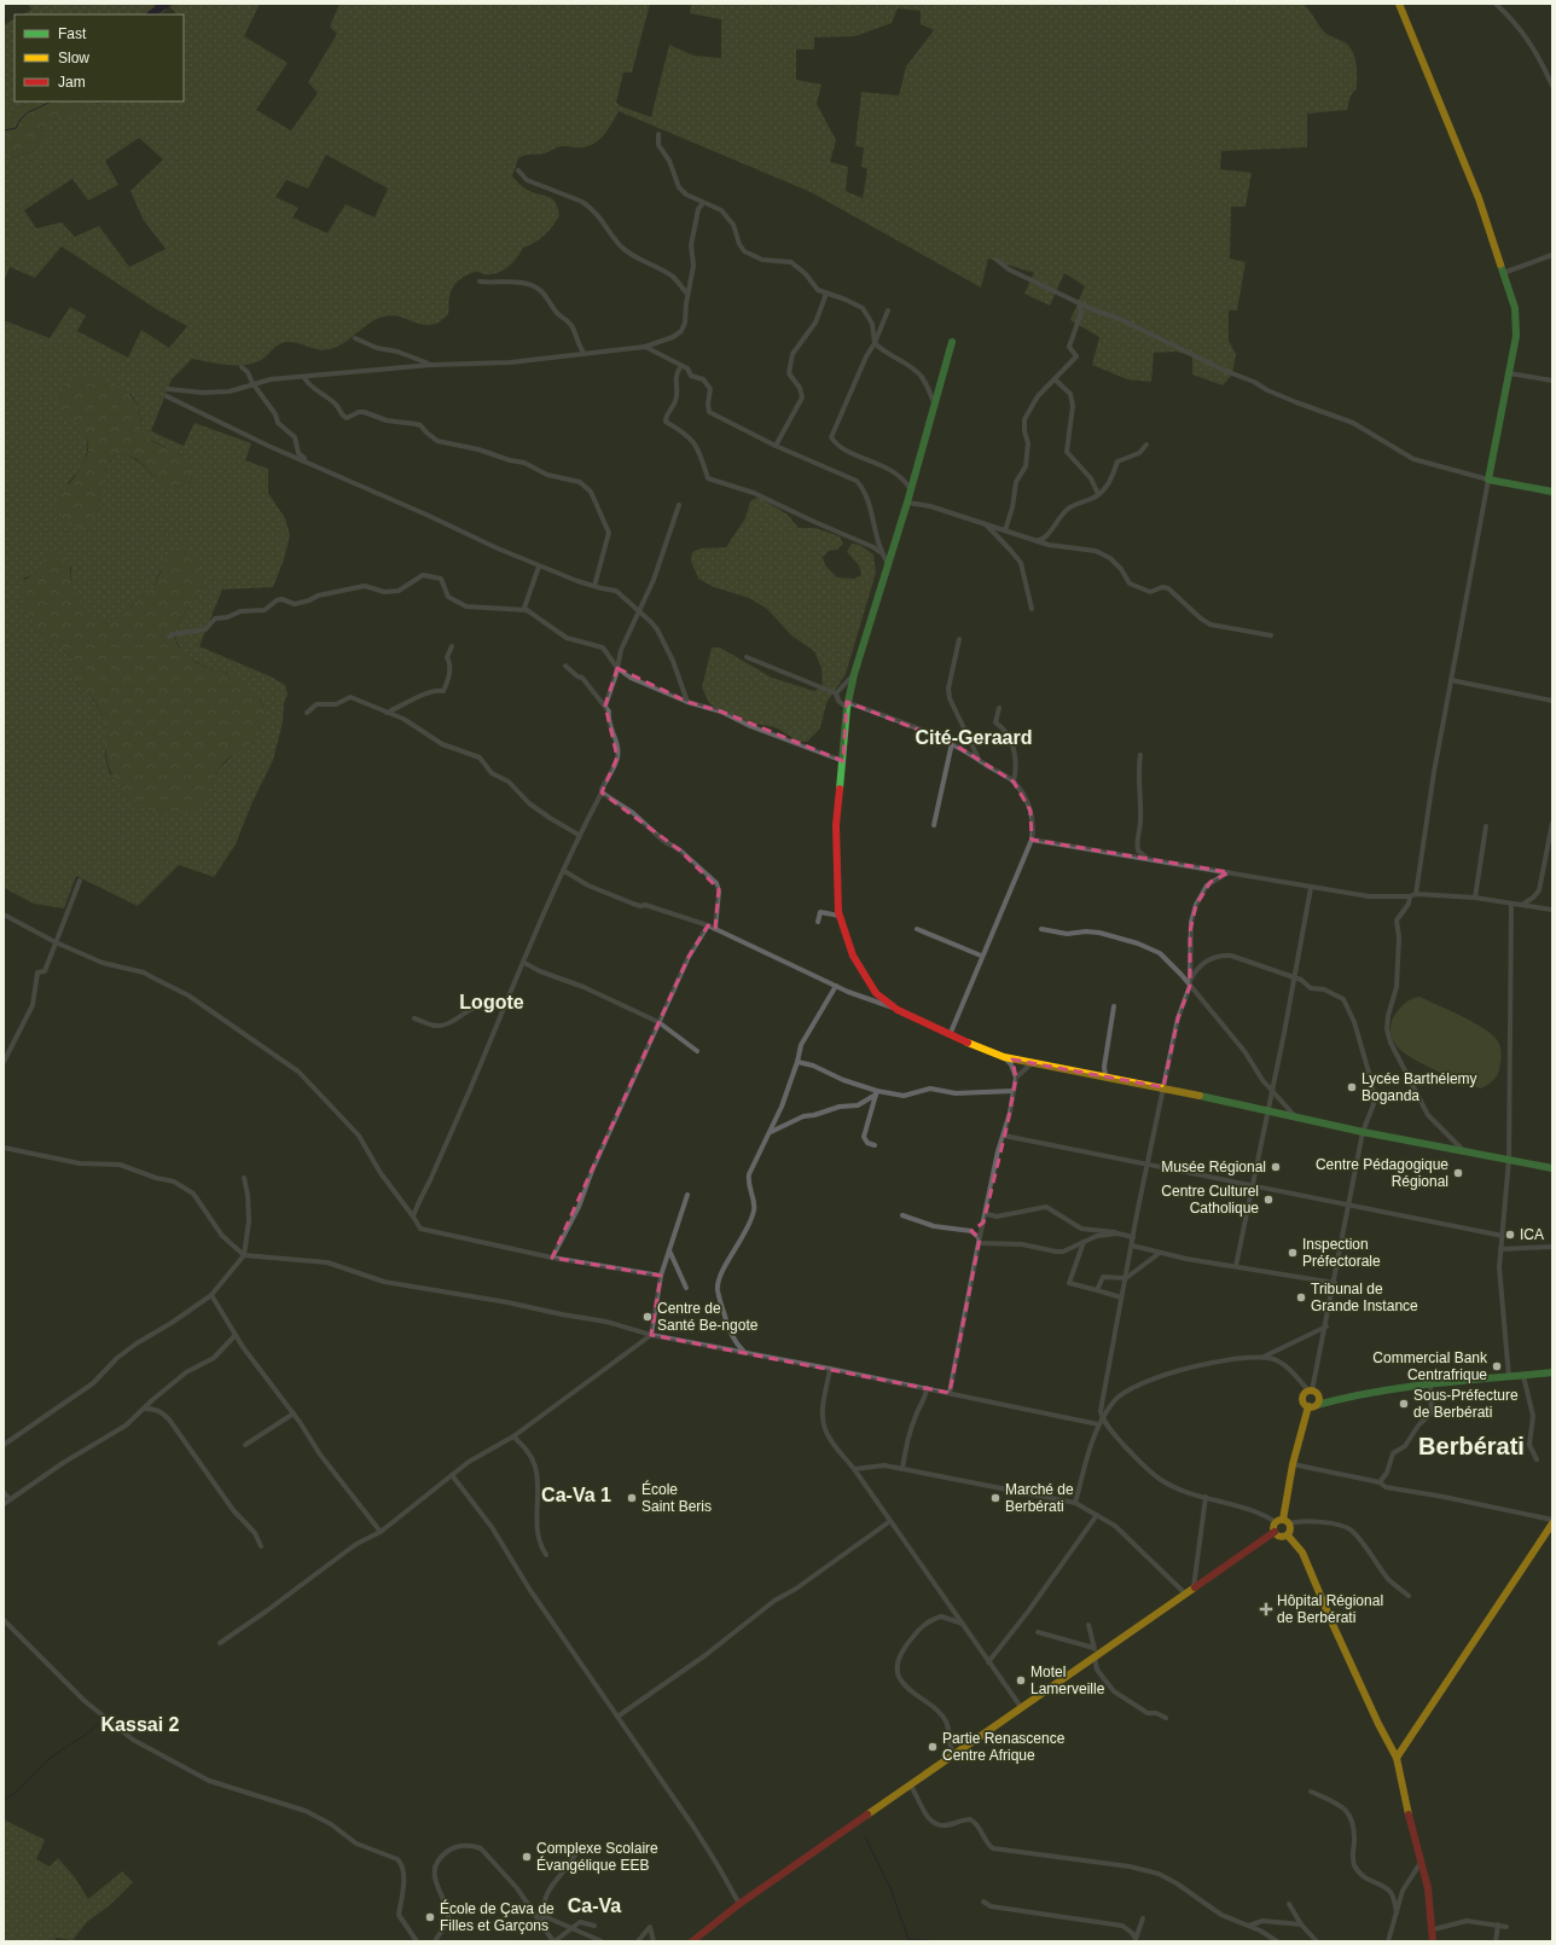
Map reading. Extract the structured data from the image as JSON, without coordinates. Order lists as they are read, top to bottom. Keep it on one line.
{"districts":["Cité-Geraard","Logote","Berbérati","Ca-Va 1","Kassai 2","Ca-Va"],"places":{"other":["Lycée Barthélemy Boganda","Musée Régional","Centre Pédagogique Régional","Centre Culturel Catholique","ICA","Inspection Préfectorale","Tribunal de Grande Instance","Centre de Santé Be-ngote","Commercial Bank Centrafrique","Sous-Préfecture de Berbérati","École Saint Beris","Marché de Berbérati","Motel Lamerveille","Partie Renascence Centre Afrique","Complexe Scolaire Évangélique EEB","École de Çava de Filles et Garçons"],"health":["Hôpital Régional de Berbérati"]},"legend":["Fast","Slow","Jam"]}
